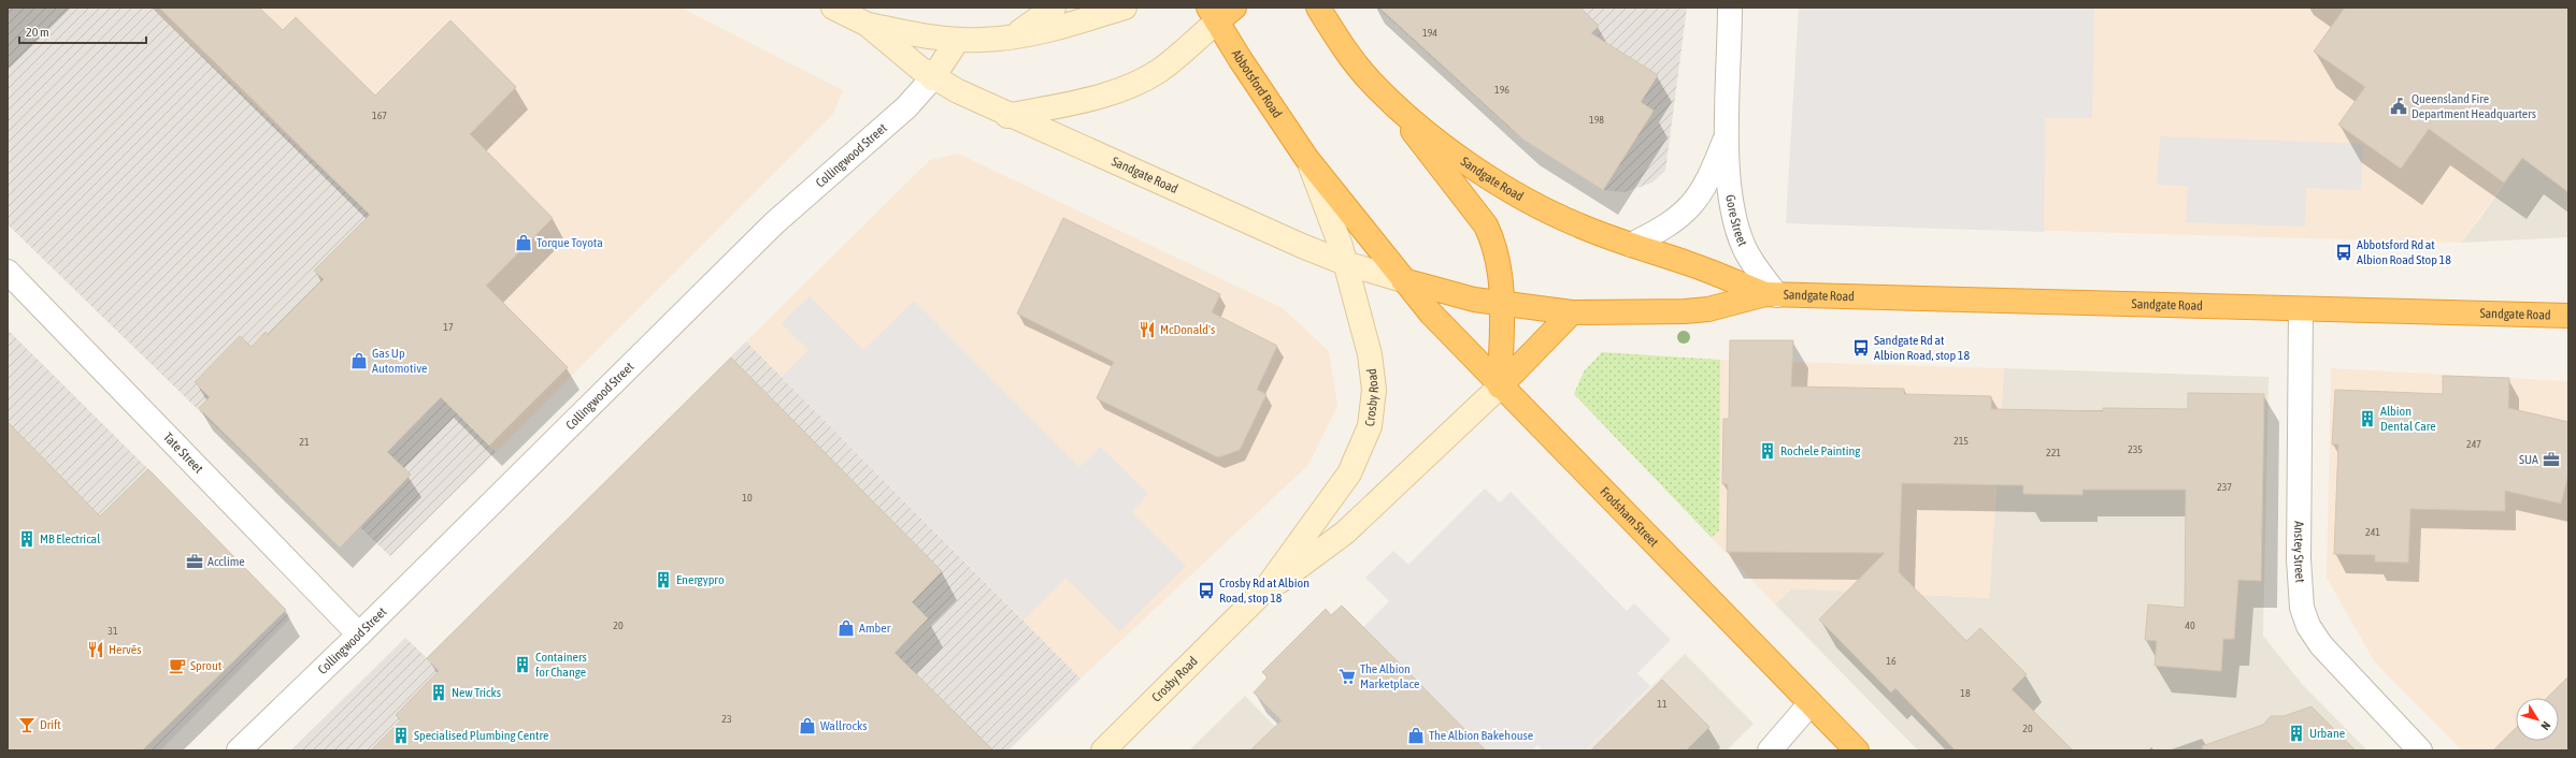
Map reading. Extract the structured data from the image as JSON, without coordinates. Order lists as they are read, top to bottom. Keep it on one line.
{"streets":{"highway":["Abbotsford Road","Sandgate Road","Frodsham Street"],"main road":["Collingwood Street","Crosby Road"],"street":["Gore Street","Tate Street","Anstey Street"]},"crossings":[["Abbotsford Road","Crosby Road"],["Collingwood Street","Sandgate Road"],["Collingwood Street","Tate Street"],["Sandgate Road","Gore Street"],["Sandgate Road","Crosby Road"],["Sandgate Road","Frodsham Street"],["Sandgate Road","Anstey Street"],["Crosby Road","Frodsham Street"]],"places":{"public building":["Queensland Fire Department Headquarters"],"shop":["Torque Toyota","Gas Up Automotive","Amber","Wallrocks","The Albion Bakehouse"],"bus stop":["Abbotsford Rd at Albion Road Stop 18","Sandgate Rd at Albion Road, stop 18","Crosby Rd at Albion Road, stop 18"],"restaurant":["McDonald's","Hervēs"],"building":["Albion Dental Care","Rochele Painting","MB Electrical","Energypro","Containers for Change","New Tricks","Urbane","Specialised Plumbing Centre"],"office":["SUA","Acclime"],"cafe":["Sprout"],"supermarket":["The Albion Marketplace"],"bar":["Drift"]},"house_numbers":["194","196","167","198","17","215","21","247","235","221","237","10","241","20","40","31","16","18","11","23","20"],"scale_bar":"20 m","north":"bottom right"}
